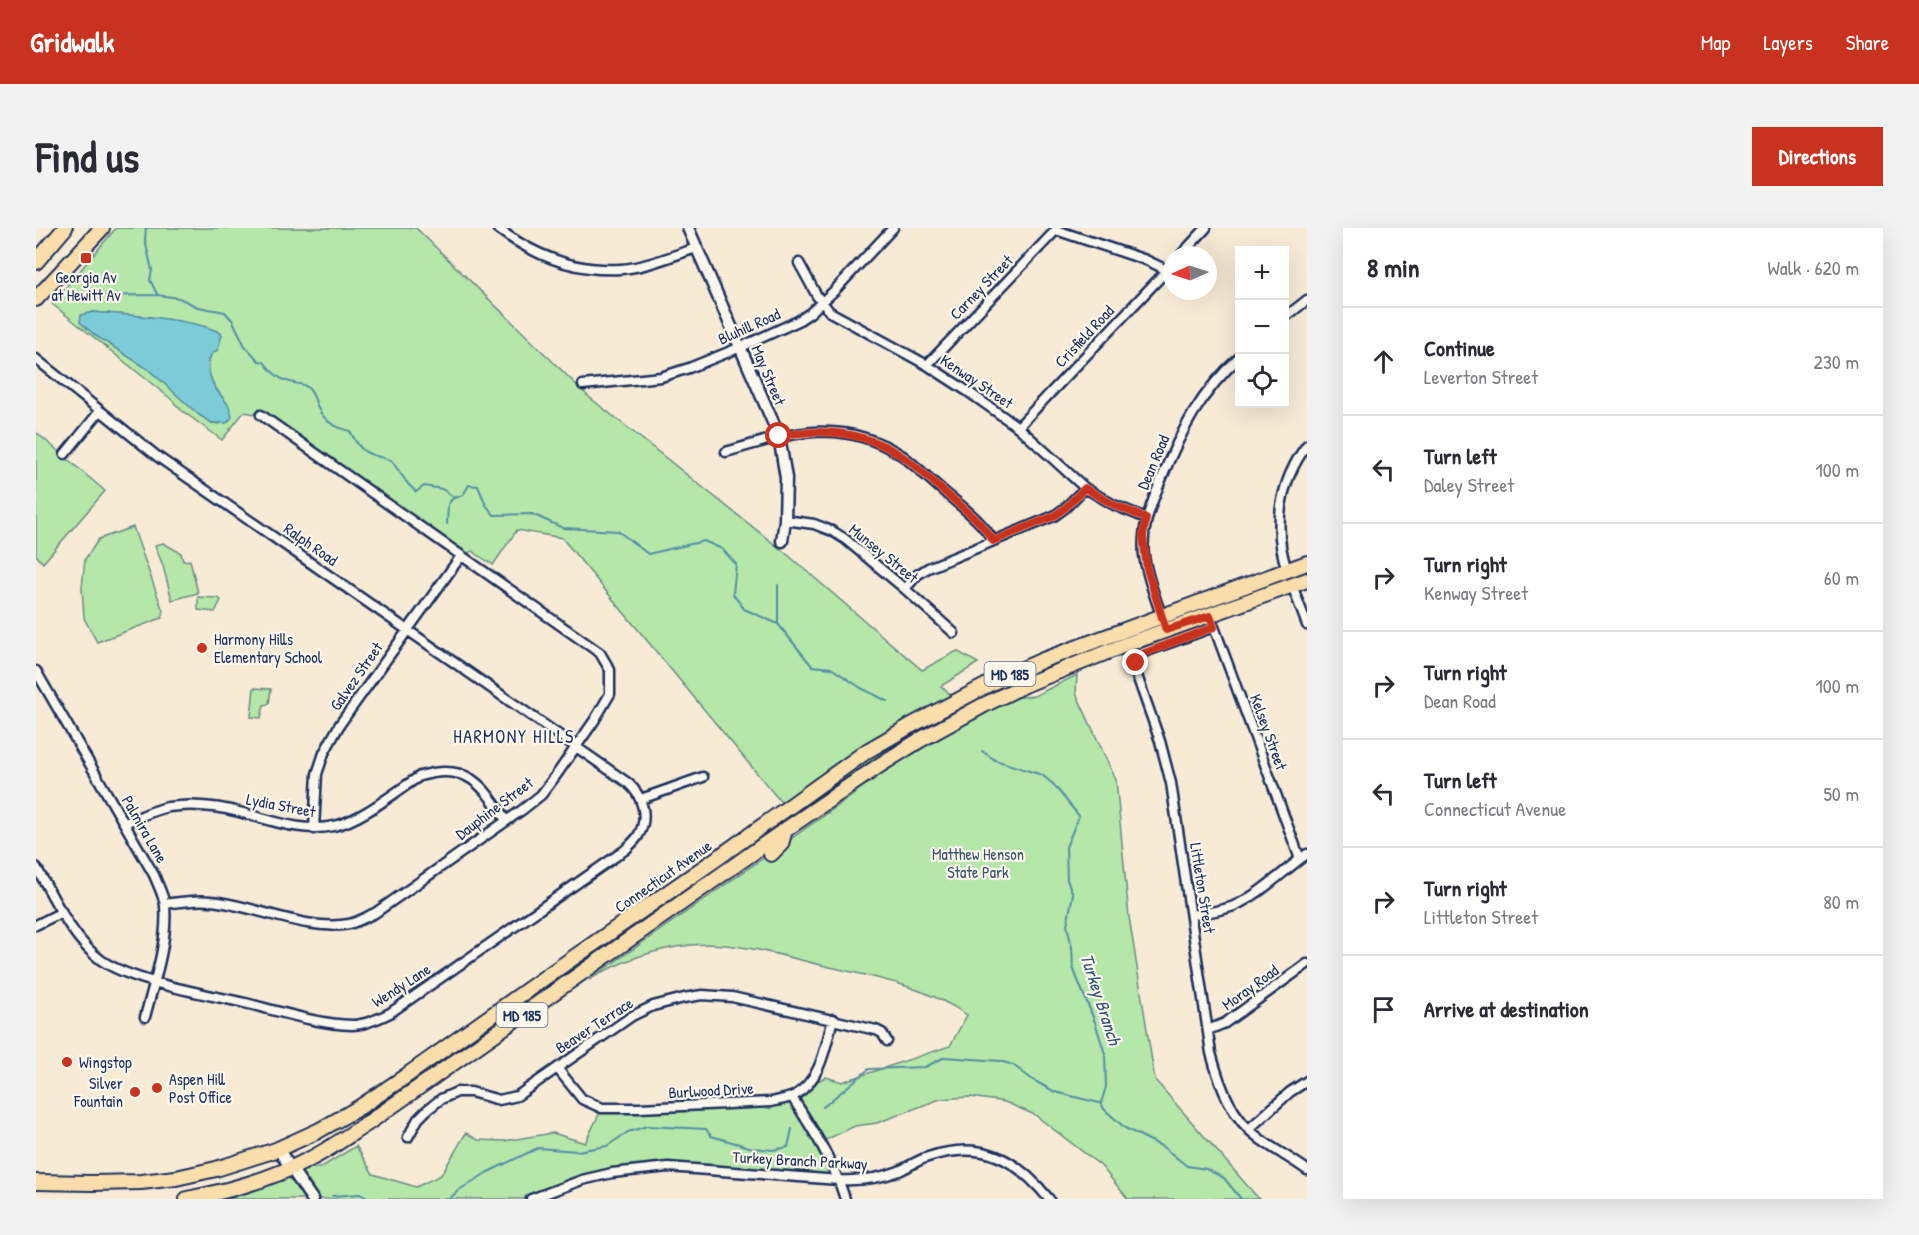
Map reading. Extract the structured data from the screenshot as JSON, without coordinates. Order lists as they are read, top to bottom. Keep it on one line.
{"streets":{"main road":["MD 185","Connecticut Avenue"],"street":["Carney Street","Bluhill Road","Crisfield Road","May Street","Kenway Street","Dean Road","Ralph Road","Munsey Street","Galvez Street","Kelsey Street","Lydia Street","Dauphine Street","Palmira Lane","Littleton Street","Wendy Lane","Moray Road","Beaver Terrace","Burlwood Drive","Turkey Branch Parkway"]},"crossings":[["Carney Street","Kenway Street"],["Bluhill Road","May Street"],["Bluhill Road","Kenway Street"],["Crisfield Road","Kenway Street"],["May Street","Munsey Street"],["Kenway Street","Dean Road"],["Dean Road","Connecticut Avenue"],["Ralph Road","Galvez Street"],["Ralph Road","Dauphine Street"],["Galvez Street","Lydia Street"],["Galvez Street","Dauphine Street"],["Kelsey Street","Connecticut Avenue"],["Kelsey Street","Littleton Street"],["Lydia Street","Dauphine Street"],["Lydia Street","Palmira Lane"],["Dauphine Street","Palmira Lane"],["Palmira Lane","Wendy Lane"],["Connecticut Avenue","Littleton Street"],["Littleton Street","Moray Road"],["Beaver Terrace","Burlwood Drive"]],"districts":["HARMONY HILLS"],"water":["Turkey Branch"],"parks":["Matthew Henson State Park"],"places":{"transit":["Georgia Av at Hewitt Av"],"other":["Harmony Hills Elementary School","Wingstop","Aspen Hill Post Office","Silver Fountain"]},"north":"left","page":{"header":"Gridwalk","nav":["Map","Layers","Share"],"buttons":"Directions","title":"Find us","heading":["8 min","Walk · 620 m"],"map_buttons":["+","−"],"list":[["Continue","Leverton Street","230 m"],["Turn left","Daley Street","100 m"],["Turn right","Kenway Street","60 m"],["Turn right","Dean Road","100 m"],["Turn left","Connecticut Avenue","50 m"],["Turn right","Littleton Street","80 m"],"Arrive at destination"]}}
